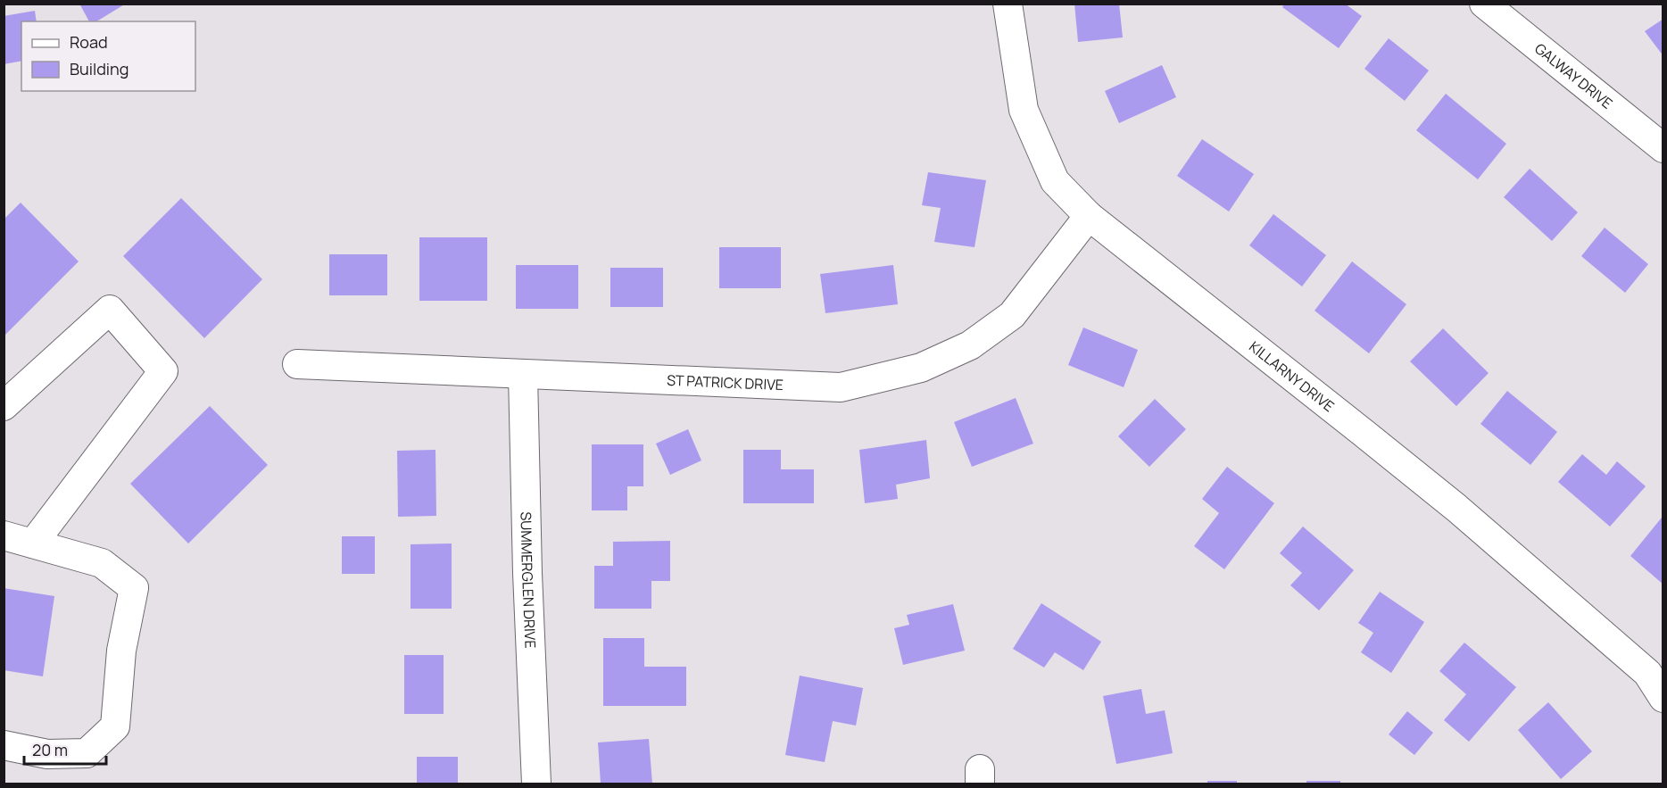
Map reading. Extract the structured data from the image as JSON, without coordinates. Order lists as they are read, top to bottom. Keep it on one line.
{"streets":{"street":["GALWAY DRIVE","KILLARNY DRIVE","ST PATRICK DRIVE","SUMMERGLEN DRIVE"]},"crossings":[["KILLARNY DRIVE","ST PATRICK DRIVE"],["ST PATRICK DRIVE","SUMMERGLEN DRIVE"]],"legend":["Road","Building"],"scale_bar":"20 m"}
